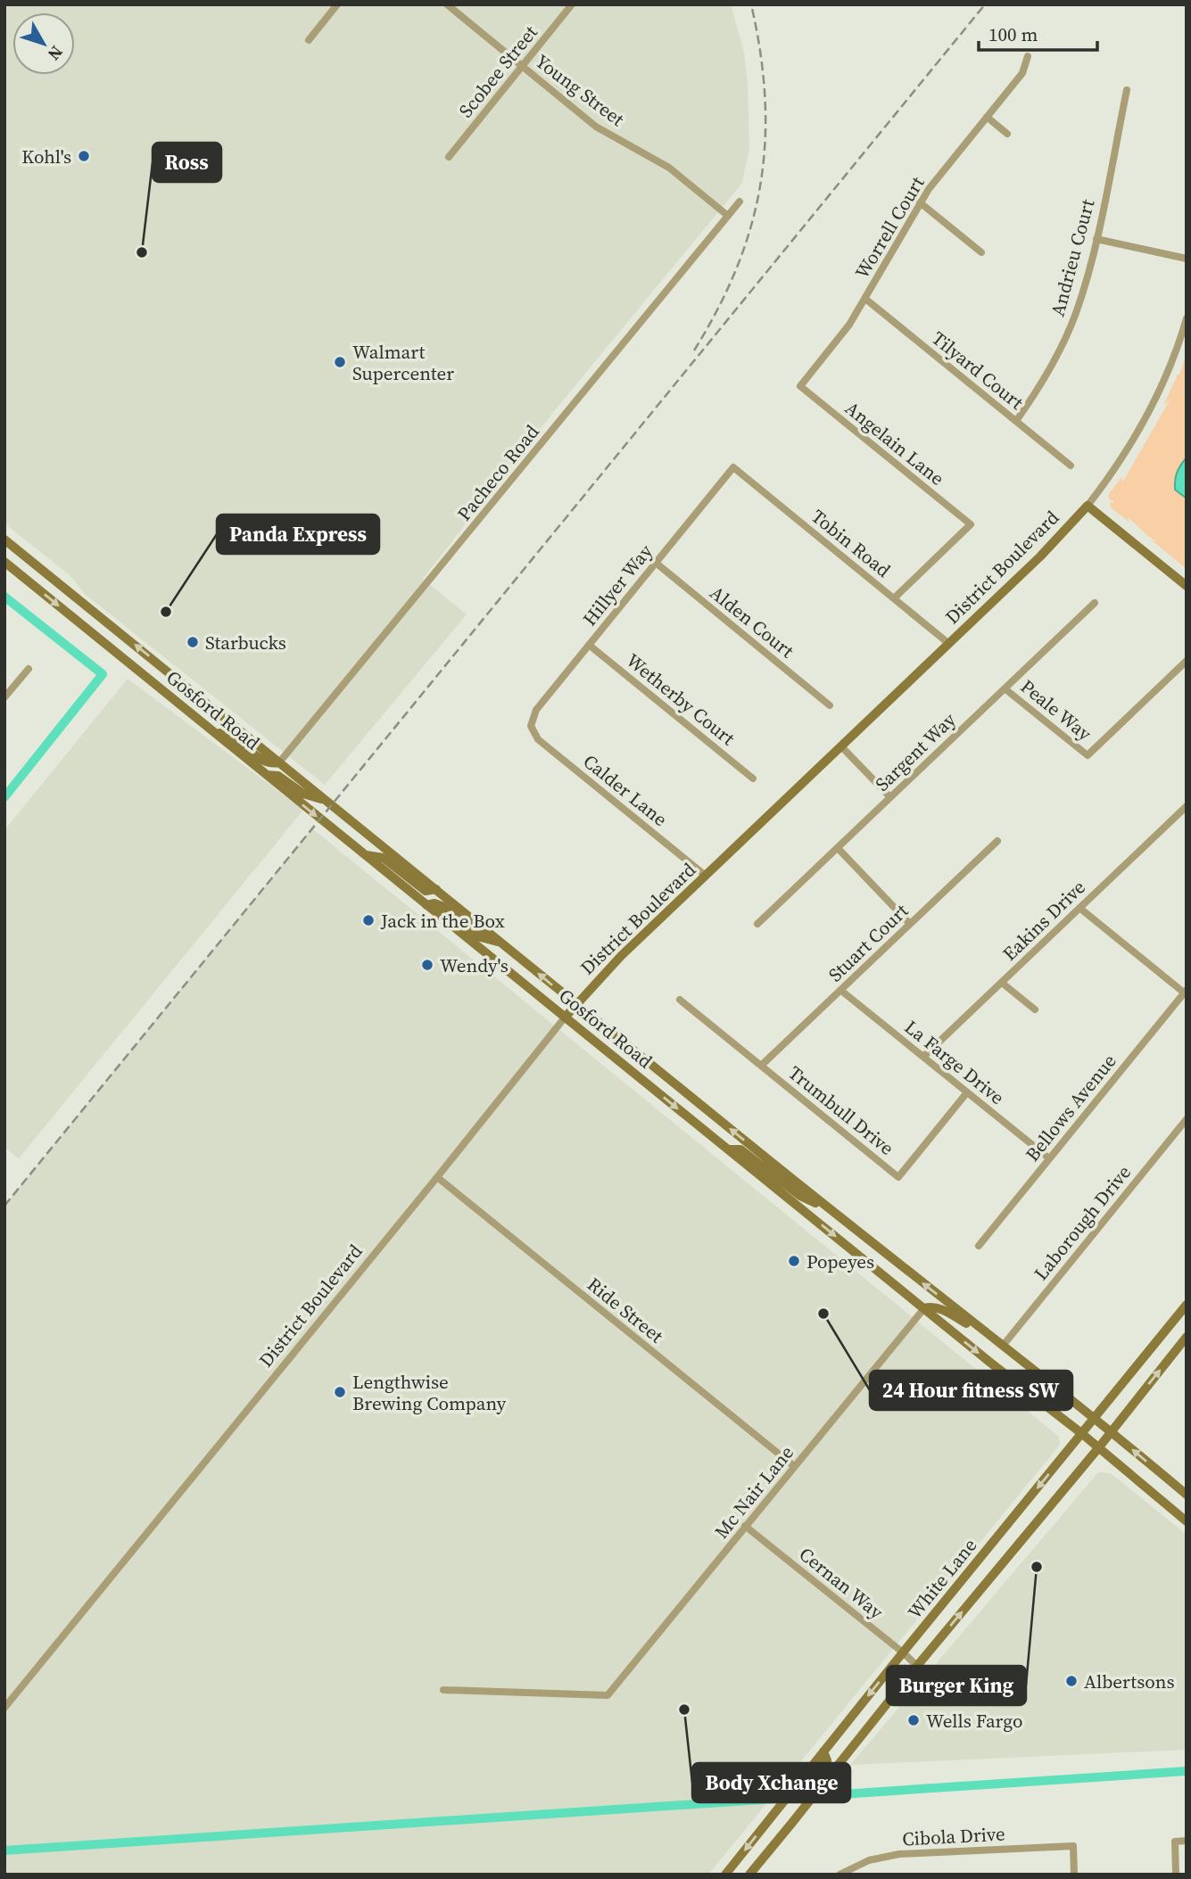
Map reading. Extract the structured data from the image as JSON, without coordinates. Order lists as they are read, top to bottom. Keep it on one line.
{"streets":{"main road":["District Boulevard","Gosford Road","White Lane"],"street":["Scobee Street","Young Street","Worrell Court","Andrieu Court","Tilyard Court","Angelain Lane","Pacheco Road","Tobin Road","Hillyer Way","Alden Court","Wetherby Court","Peale Way","Sargent Way","Calder Lane","Eakins Drive","Stuart Court","La Farge Drive","Bellows Avenue","Trumbull Drive","Laborough Drive","Ride Street","Mc Nair Lane","Cernan Way","Cibola Drive"]},"crossings":[["Scobee Street","Young Street"],["Young Street","Pacheco Road"],["Worrell Court","Tilyard Court"],["Worrell Court","Angelain Lane"],["Andrieu Court","Tilyard Court"],["Angelain Lane","Tobin Road"],["Pacheco Road","Gosford Road"],["Tobin Road","District Boulevard"],["Tobin Road","Hillyer Way"],["District Boulevard","Gosford Road"],["District Boulevard","Calder Lane"],["District Boulevard","Ride Street"],["Hillyer Way","Alden Court"],["Hillyer Way","Wetherby Court"],["Hillyer Way","Calder Lane"],["Gosford Road","Laborough Drive"],["Gosford Road","Mc Nair Lane"],["Gosford Road","White Lane"],["Peale Way","Sargent Way"],["Eakins Drive","La Farge Drive"],["Stuart Court","La Farge Drive"],["Stuart Court","Trumbull Drive"],["La Farge Drive","Bellows Avenue"],["La Farge Drive","Trumbull Drive"],["Ride Street","Mc Nair Lane"],["Mc Nair Lane","Cernan Way"],["White Lane","Cernan Way"]],"places":["Kohl's","Ross","Walmart Supercenter","Panda Express","Starbucks","Jack in the Box","Wendy's","Popeyes","24 Hour fitness SW","Lengthwise Brewing Company","Burger King","Albertsons","Body Xchange","Wells Fargo"],"scale_bar":"100 m","north":"bottom right"}
